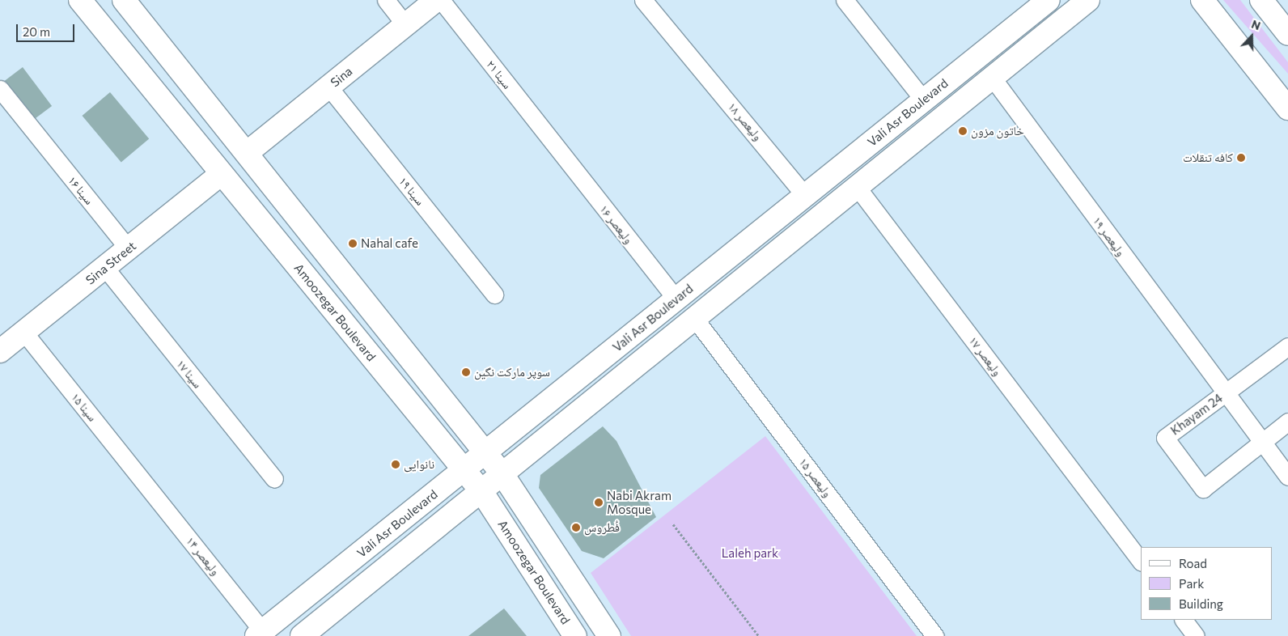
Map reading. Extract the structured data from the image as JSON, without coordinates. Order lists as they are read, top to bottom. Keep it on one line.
{"streets":{"main road":["Sina","Vali Asr Boulevard","Sina Street","Amoozegar Boulevard"],"street":["سینا ۲۱","ولیعصر ۱۸","سینا ۱۶","سینا ۱۹","ولیعصر ۱۶","ولیعصر ۱۹","ولیعصر ۱۷","سینا ۱۷","سینا ۱۵","Khayam 24","ولیعصر ۱۵","ولیعصر ۱۴"]},"crossings":[["سینا ۲۱","ولیعصر ۱۶"],["Sina","سینا ۱۹"],["Vali Asr Boulevard","ولیعصر ۱۸"],["Vali Asr Boulevard","ولیعصر ۱۶"],["Vali Asr Boulevard","Amoozegar Boulevard"],["Vali Asr Boulevard","ولیعصر ۱۴"],["سینا ۱۶","Sina Street"],["ولیعصر ۱۹","Khayam 24"],["Sina Street","Amoozegar Boulevard"],["Sina Street","سینا ۱۷"],["Sina Street","سینا ۱۵"],["سینا ۱۵","ولیعصر ۱۴"]],"parks":["Laleh park"],"places":["خاتون مزون","کافه تنقلات","Nahal cafe","سوپر مارکت نگین","نانوایی","Nabi Akram Mosque","فُطروس"],"legend":["Road","Park","Building"],"scale_bar":"20 m","north":"top"}
